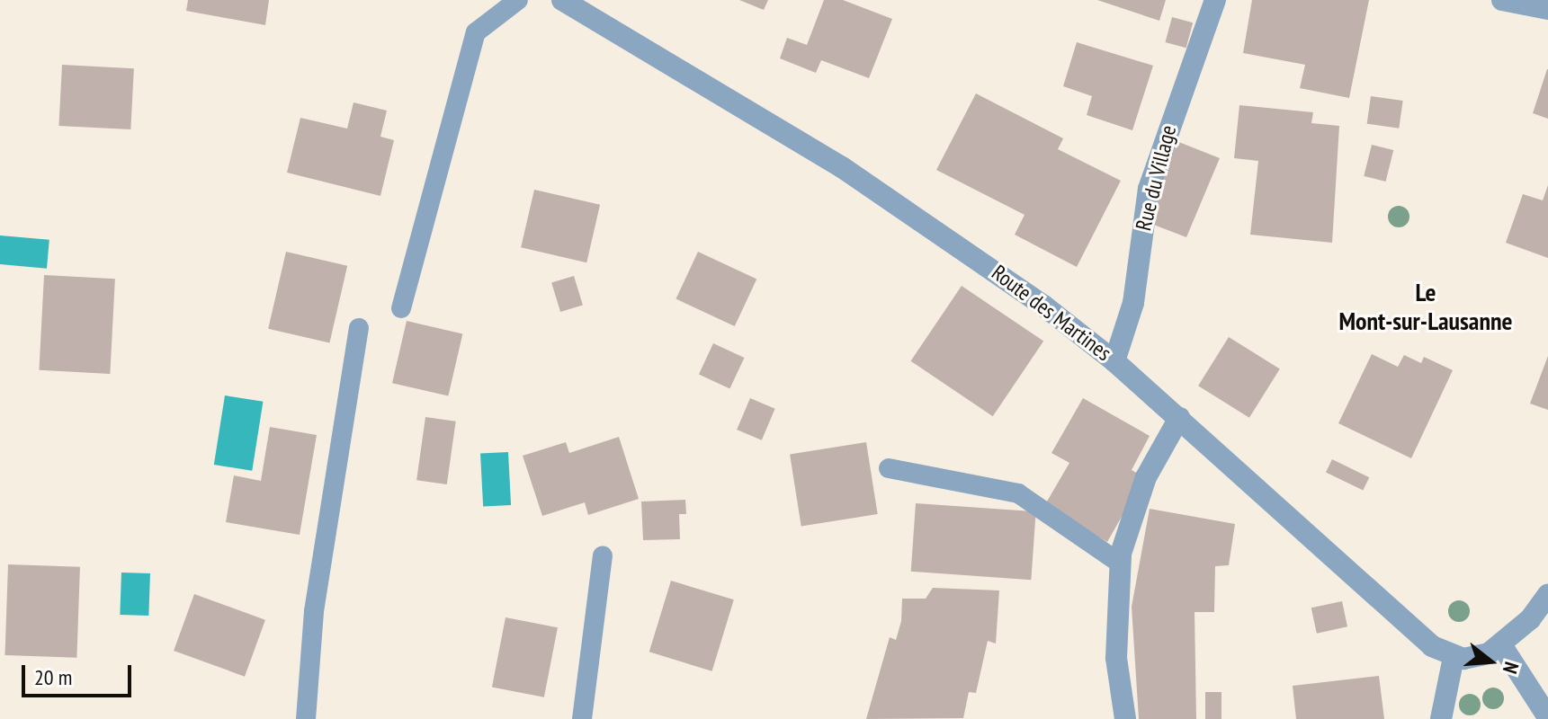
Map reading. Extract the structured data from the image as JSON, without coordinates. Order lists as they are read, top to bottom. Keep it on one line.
{"streets":{"street":["Rue du Village","Route des Martines"]},"crossings":[["Rue du Village","Route des Martines"]],"districts":["Le Mont-sur-Lausanne"],"scale_bar":"20 m","north":"right"}
